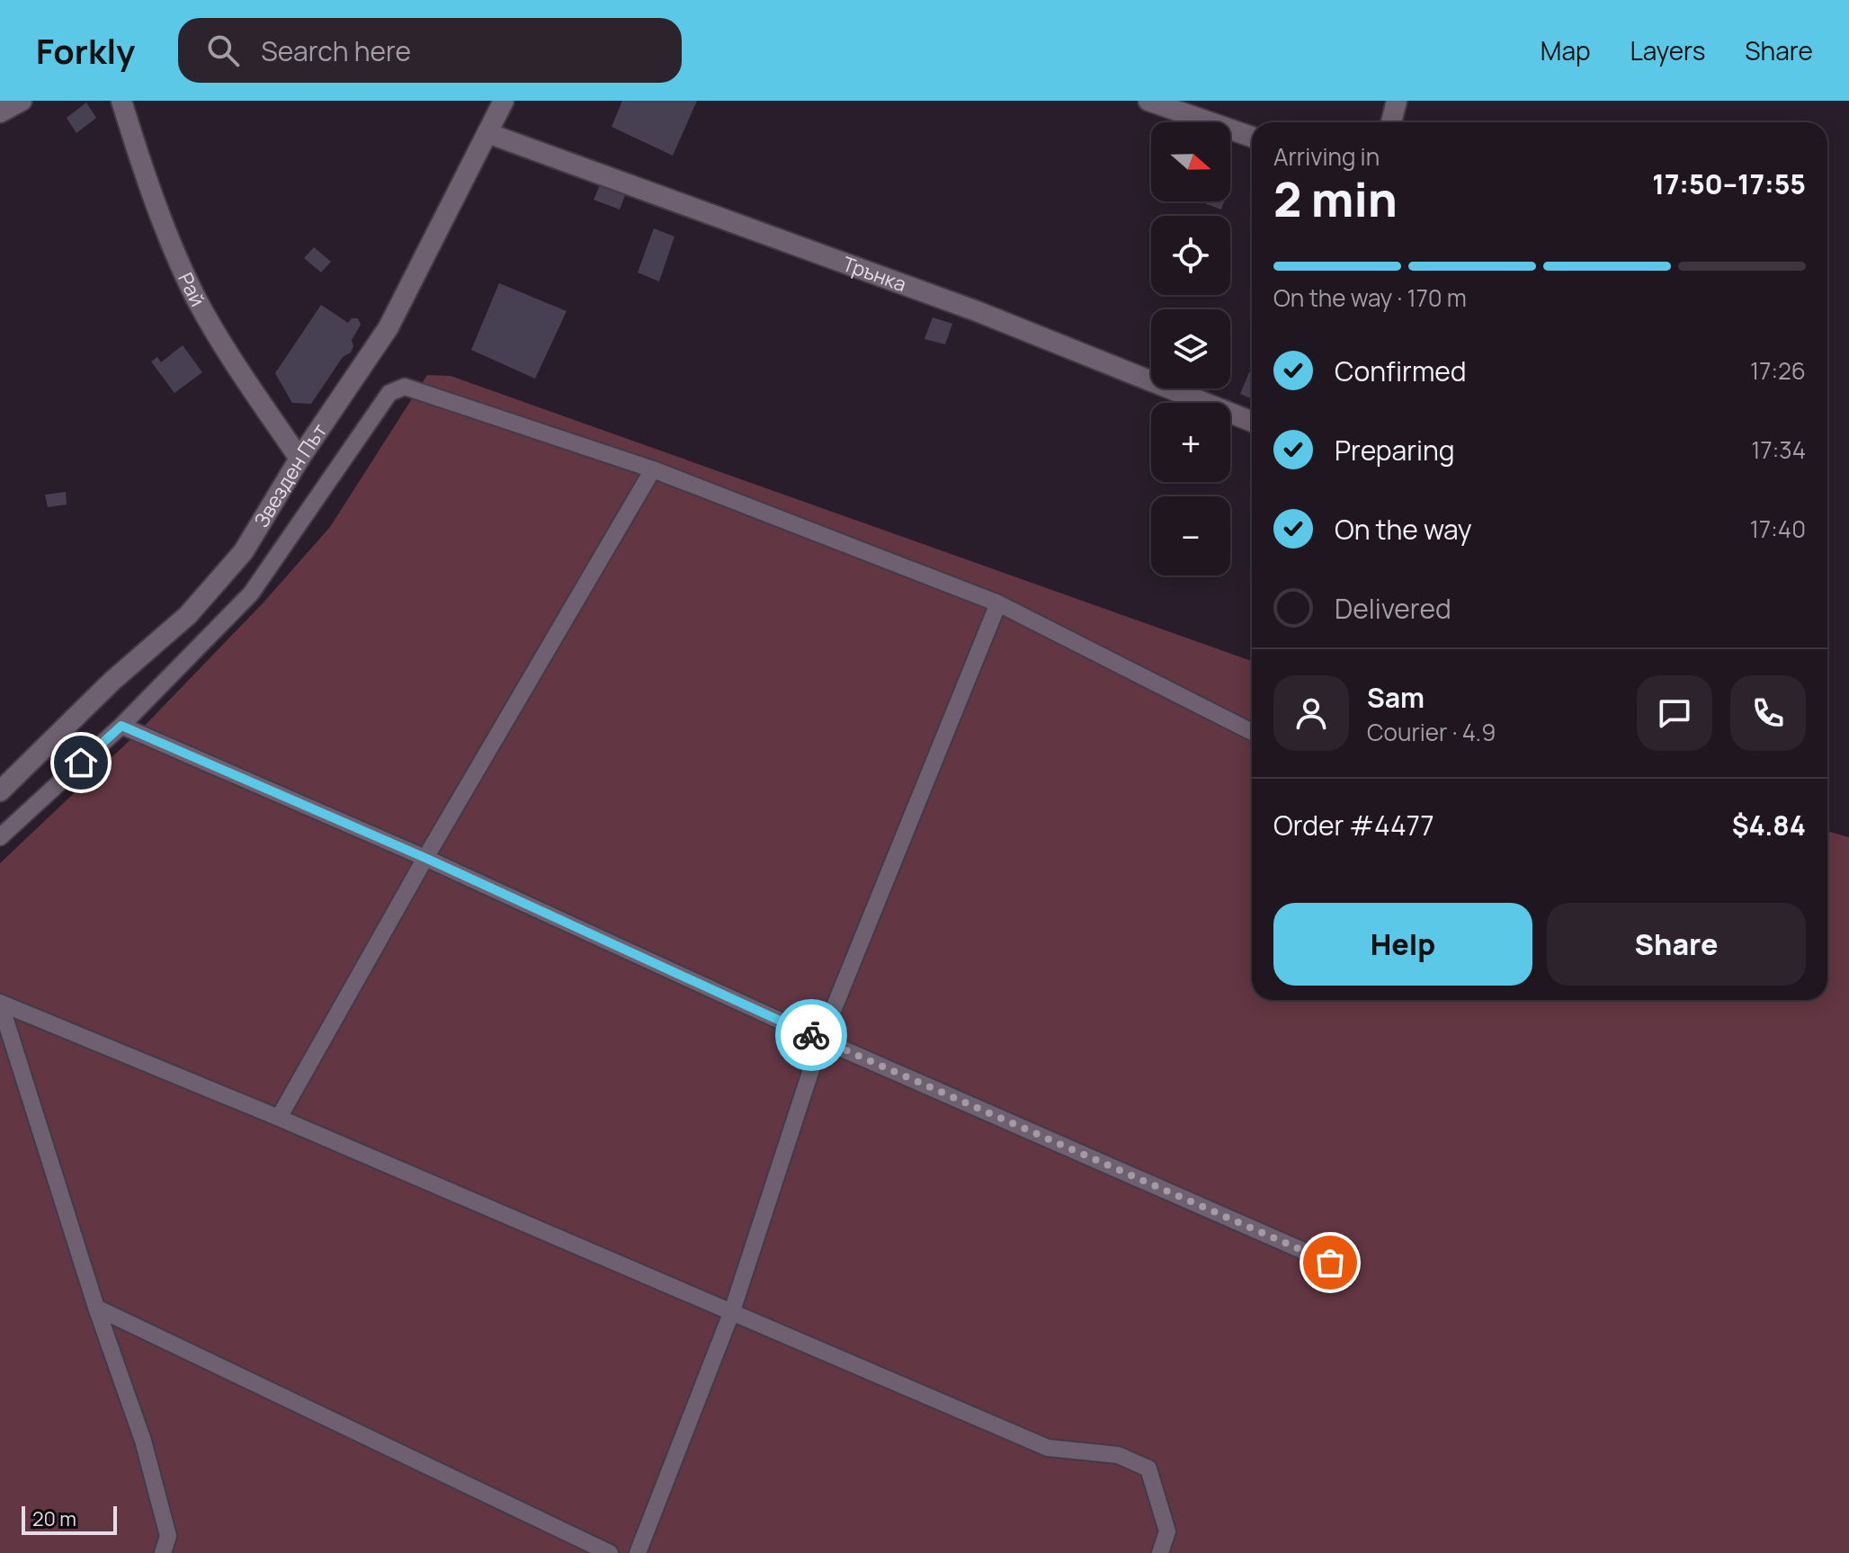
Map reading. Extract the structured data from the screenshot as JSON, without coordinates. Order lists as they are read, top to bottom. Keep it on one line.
{"streets":{"street":["Трънка","Рай","Звезден Път"]},"crossings":[["Трънка","Звезден Път"],["Рай","Звезден Път"]],"scale_bar":"20 m","north":"right","page":{"header":"Forkly","search":"Search here","nav":["Map","Layers","Share"],"map_buttons":["+","−"],"heading":["2 min","Arriving in","17:50–17:55"],"panel":["Sam","Courier · 4.9","Order #4477","$4.84"],"bar":"On the way · 170 m","list":[["Confirmed","17:26"],["Preparing","17:34"],["On the way","17:40"],"Delivered"],"buttons":["Help","Share"],"scale":"20 m"}}
